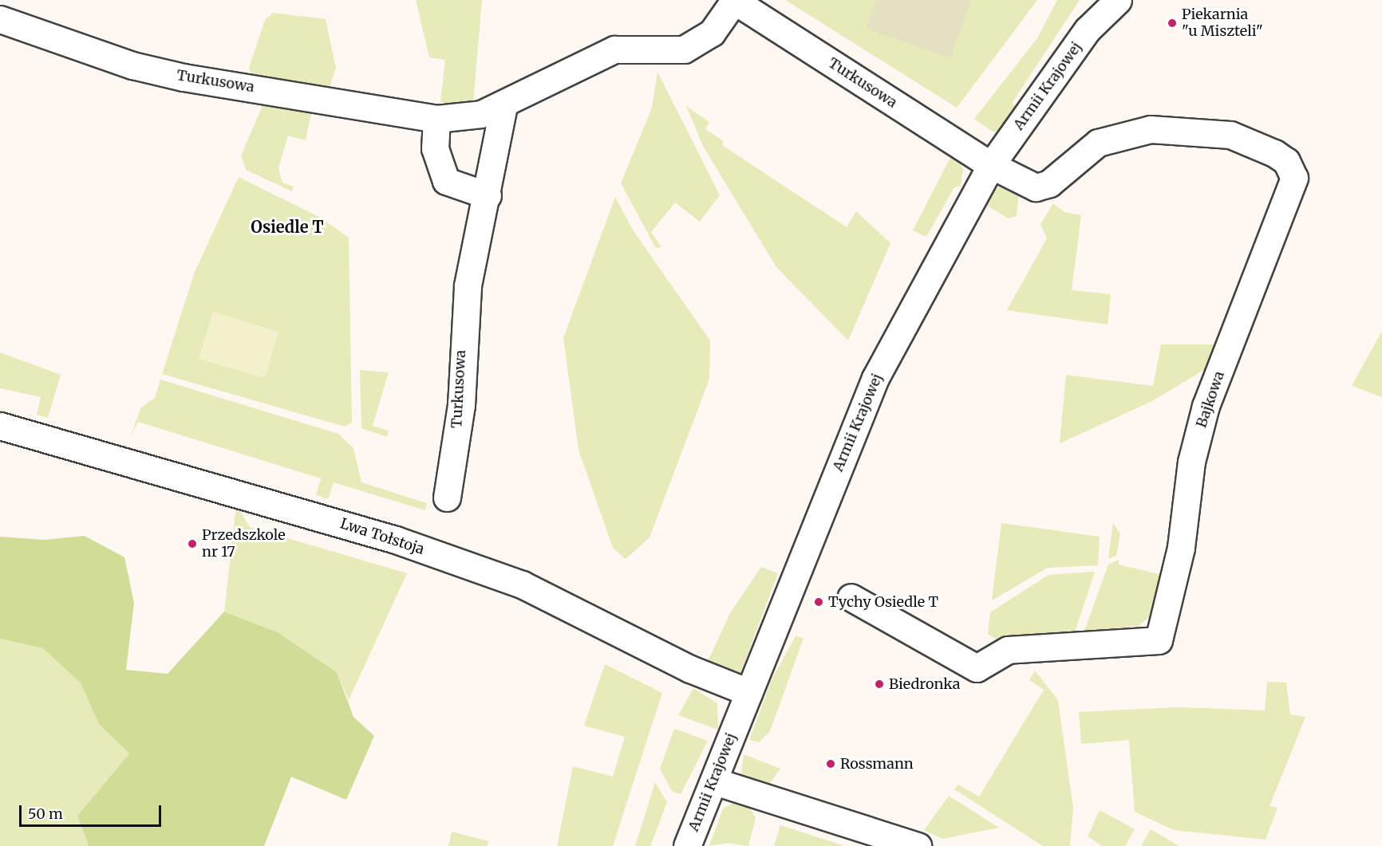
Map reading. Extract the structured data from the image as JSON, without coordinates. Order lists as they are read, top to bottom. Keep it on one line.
{"streets":{"street":["Turkusowa","Armii Krajowej","Bajkowa","Lwa Tołstoja"]},"crossings":[["Turkusowa","Armii Krajowej"],["Turkusowa","Bajkowa"],["Armii Krajowej","Bajkowa"],["Armii Krajowej","Lwa Tołstoja"]],"districts":["Osiedle T"],"places":["Piekarnia \"u Miszteli\"","Przedszkole nr 17","Tychy Osiedle T","Biedronka","Rossmann"],"scale_bar":"50 m"}
